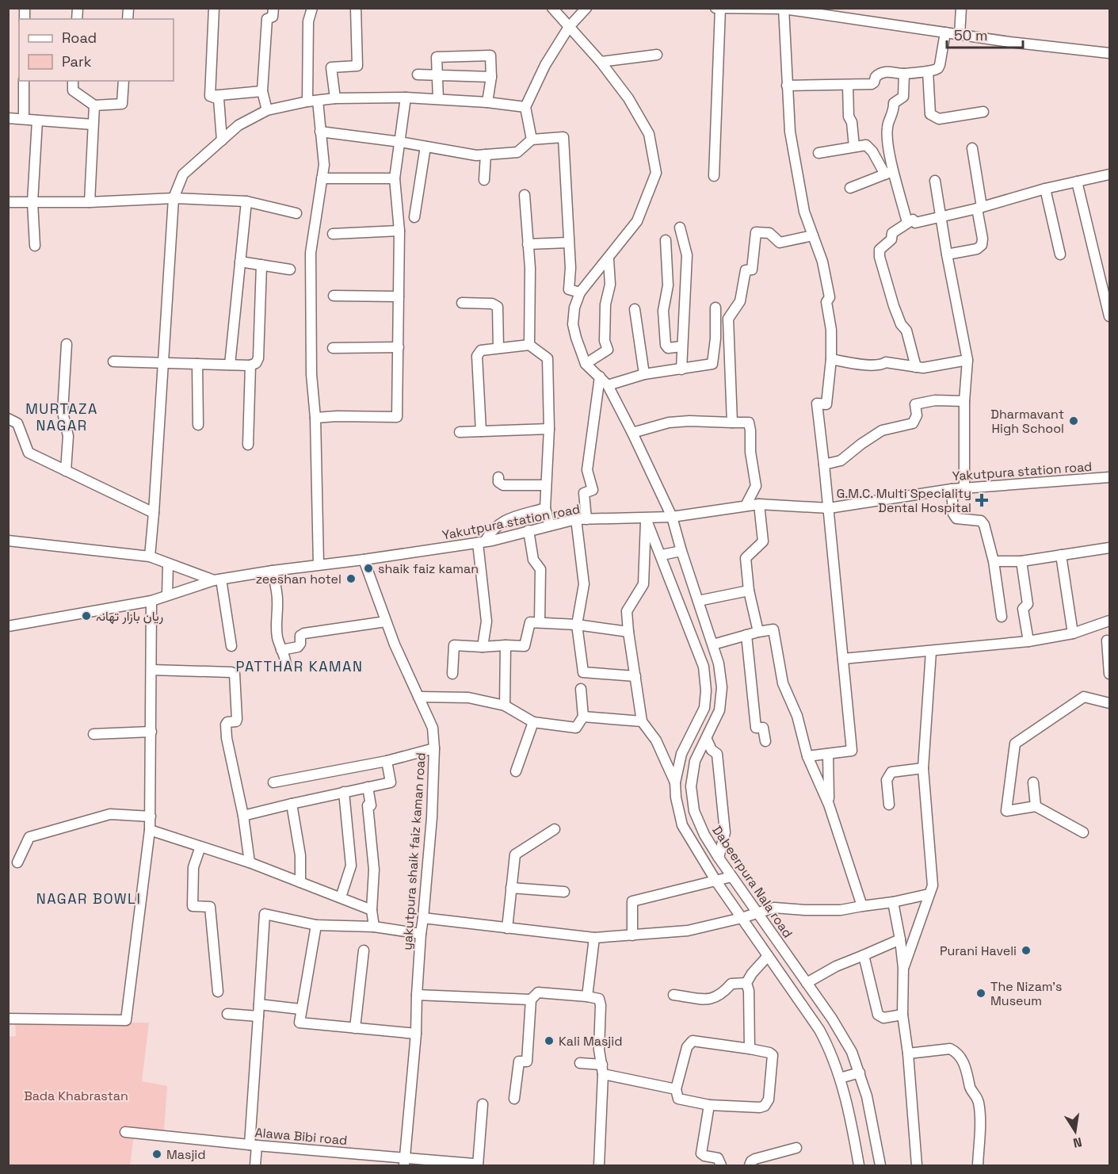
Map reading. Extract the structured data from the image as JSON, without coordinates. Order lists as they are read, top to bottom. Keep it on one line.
{"streets":{"street":["Yakutpura station road","yakutpura shaik faiz kaman road","Dabeerpura Nala road","Alawa Bibi road"]},"crossings":[["Yakutpura station road","yakutpura shaik faiz kaman road"],["Yakutpura station road","Dabeerpura Nala road"],["yakutpura shaik faiz kaman road","Alawa Bibi road"]],"districts":["MURTAZA NAGAR","PATTHAR KAMAN","NAGAR BOWLI"],"parks":["Bada Khabrastan"],"places":{"other":["Dharmavant High School","shaik faiz kaman","zeeshan hotel","ریان بازار تھانہ","Purani Haveli","The Nizam's Museum","Kali Masjid","Masjid"],"health":["G.M.C. Multi Speciality Dental Hospital"]},"legend":["Road","Park"],"scale_bar":"50 m","north":"bottom"}
